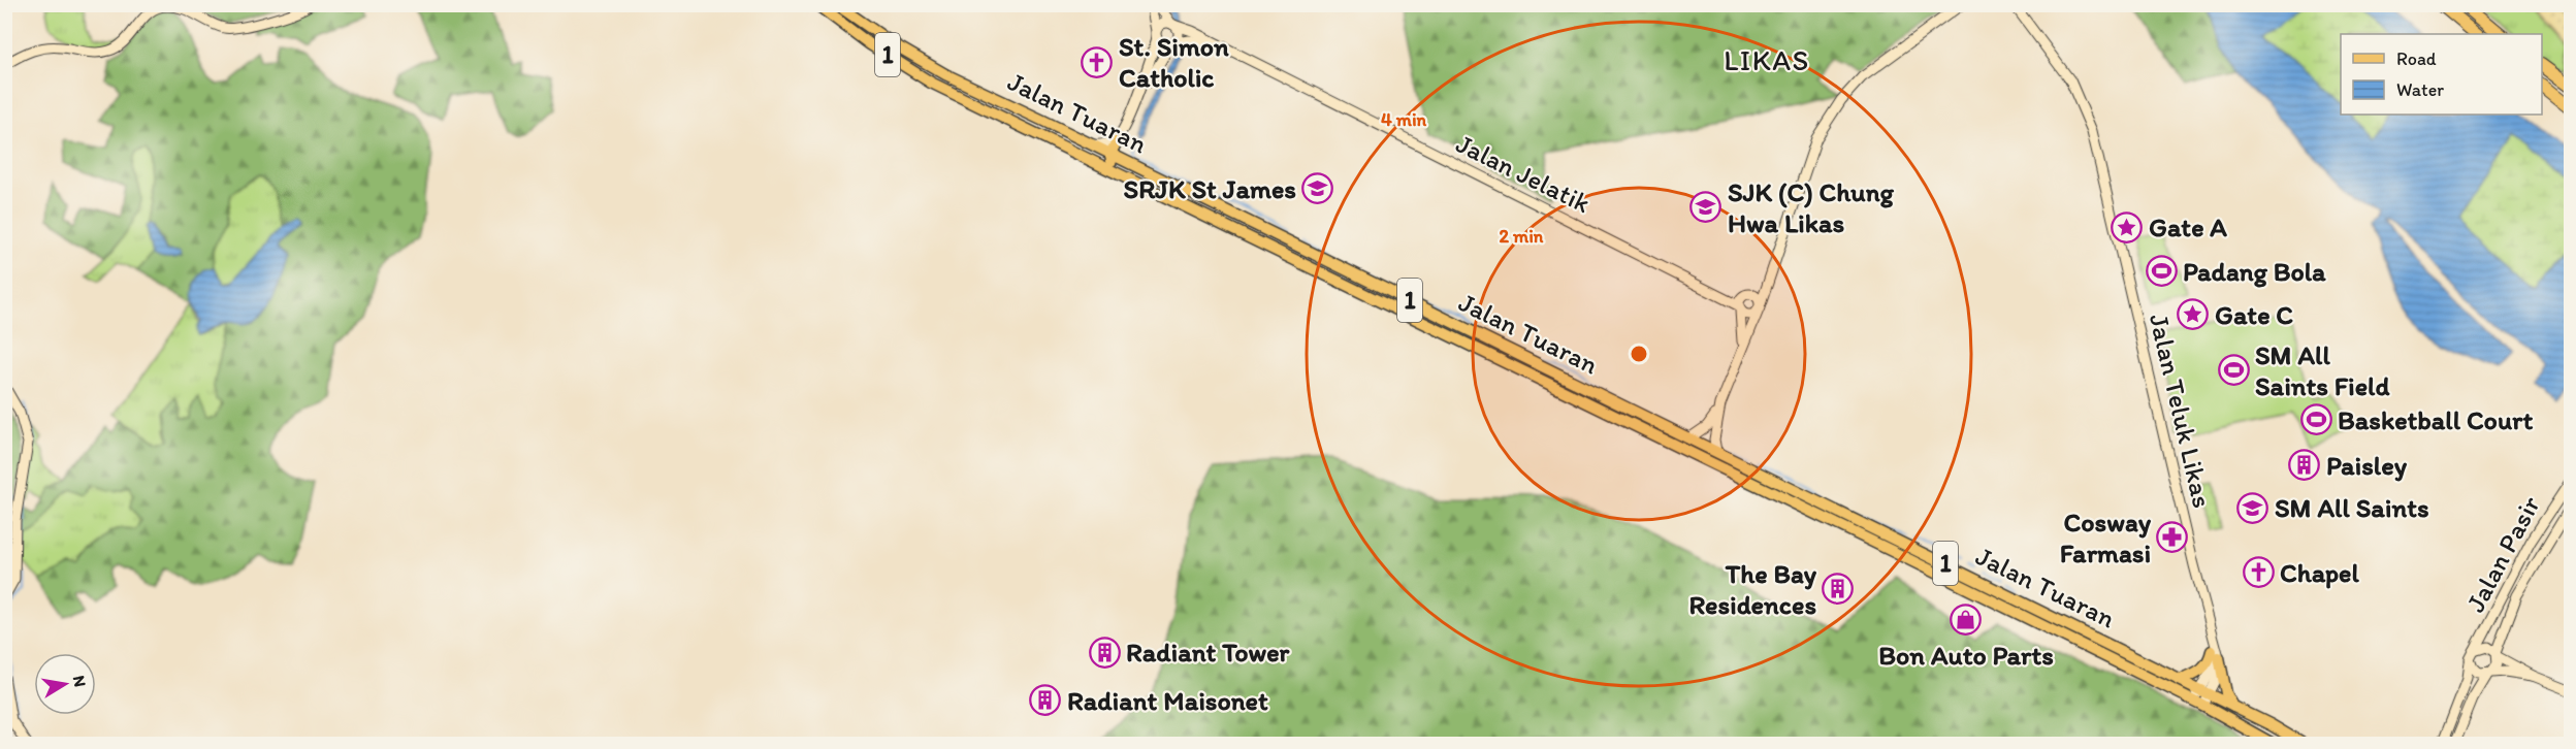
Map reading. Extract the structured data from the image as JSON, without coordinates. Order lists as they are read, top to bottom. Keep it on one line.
{"streets":{"main road":["1","Jalan Tuaran"],"street":["Jalan Jelatik","Jalan Teluk Likas","Jalan Pasir"]},"crossings":[["Jalan Tuaran","Jalan Teluk Likas"]],"districts":["LIKAS"],"places":{"church":["St. Simon Catholic","Chapel"],"school or university":["SRJK St James","SJK (C) Chung Hwa Likas","SM All Saints"],"place":["Gate A","Gate C"],"sports":["Padang Bola","SM All Saints Field","Basketball Court"],"building":["Paisley","The Bay Residences","Radiant Tower","Radiant Maisonet"],"pharmacy":["Cosway Farmasi"],"shop":["Bon Auto Parts"]},"legend":["Road","Water"],"north":"right","rings":["4 min","2 min"]}
